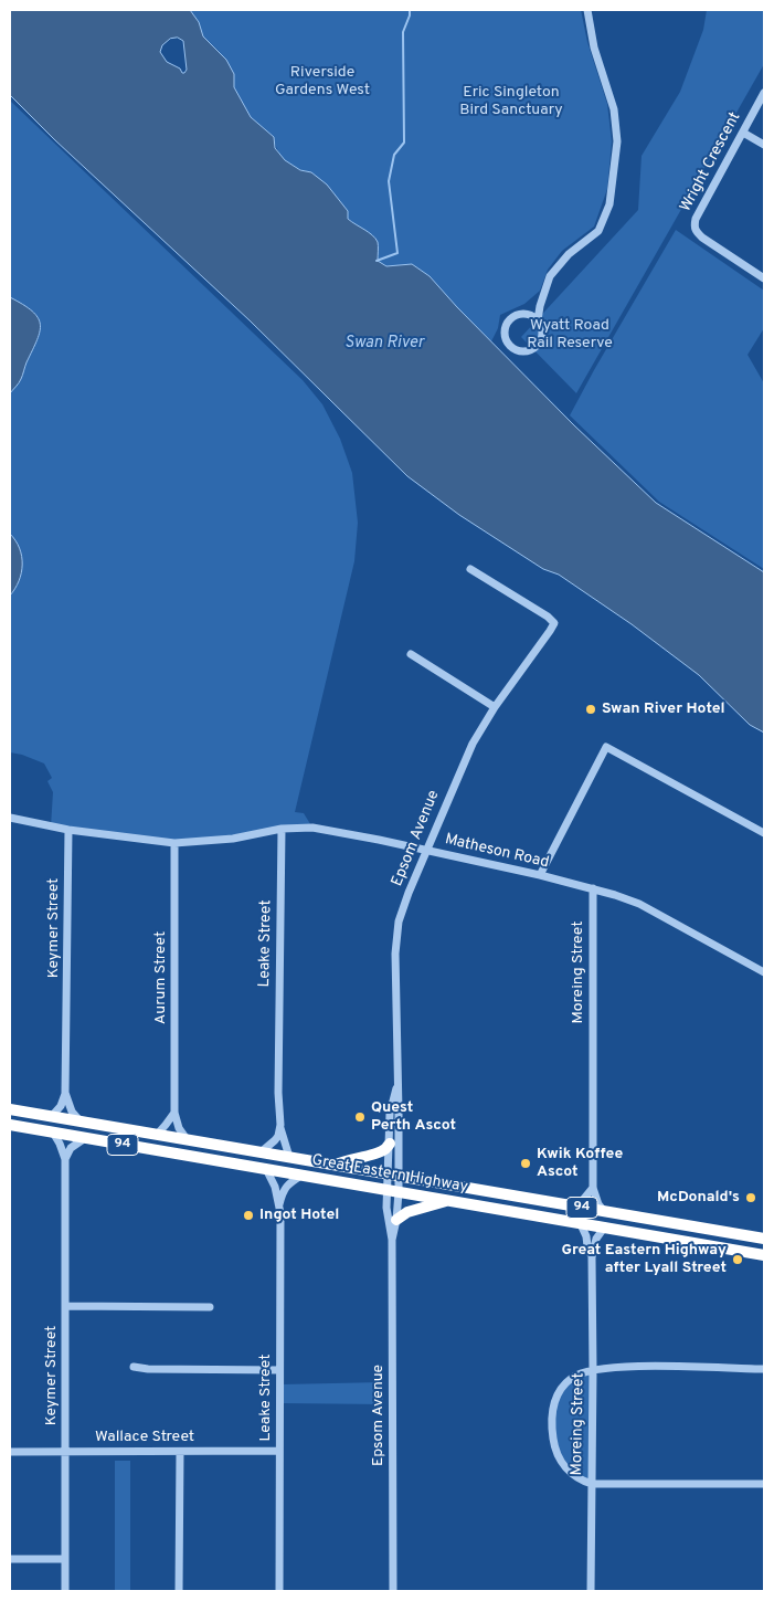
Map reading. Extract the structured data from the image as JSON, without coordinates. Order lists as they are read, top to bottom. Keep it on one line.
{"streets":{"highway":["94","Great Eastern Highway"],"street":["Wright Crescent","Epsom Avenue","Matheson Road","Keymer Street","Leake Street","Moreing Street","Aurum Street","Wallace Street"]},"crossings":[["Epsom Avenue","Matheson Road"],["Epsom Avenue","Great Eastern Highway"],["Matheson Road","Keymer Street"],["Matheson Road","Leake Street"],["Matheson Road","Moreing Street"],["Matheson Road","Aurum Street"],["Keymer Street","Great Eastern Highway"],["Keymer Street","Wallace Street"],["Leake Street","Great Eastern Highway"],["Leake Street","Wallace Street"],["Moreing Street","Great Eastern Highway"],["Aurum Street","Great Eastern Highway"],["94","Great Eastern Highway"]],"water":["Swan River"],"parks":["Riverside Gardens West","Eric Singleton Bird Sanctuary","Wyatt Road Rail Reserve"],"places":["Swan River Hotel","Quest Perth Ascot","Kwik Koffee Ascot","McDonald's","Ingot Hotel","Great Eastern Highway after Lyall Street"]}
